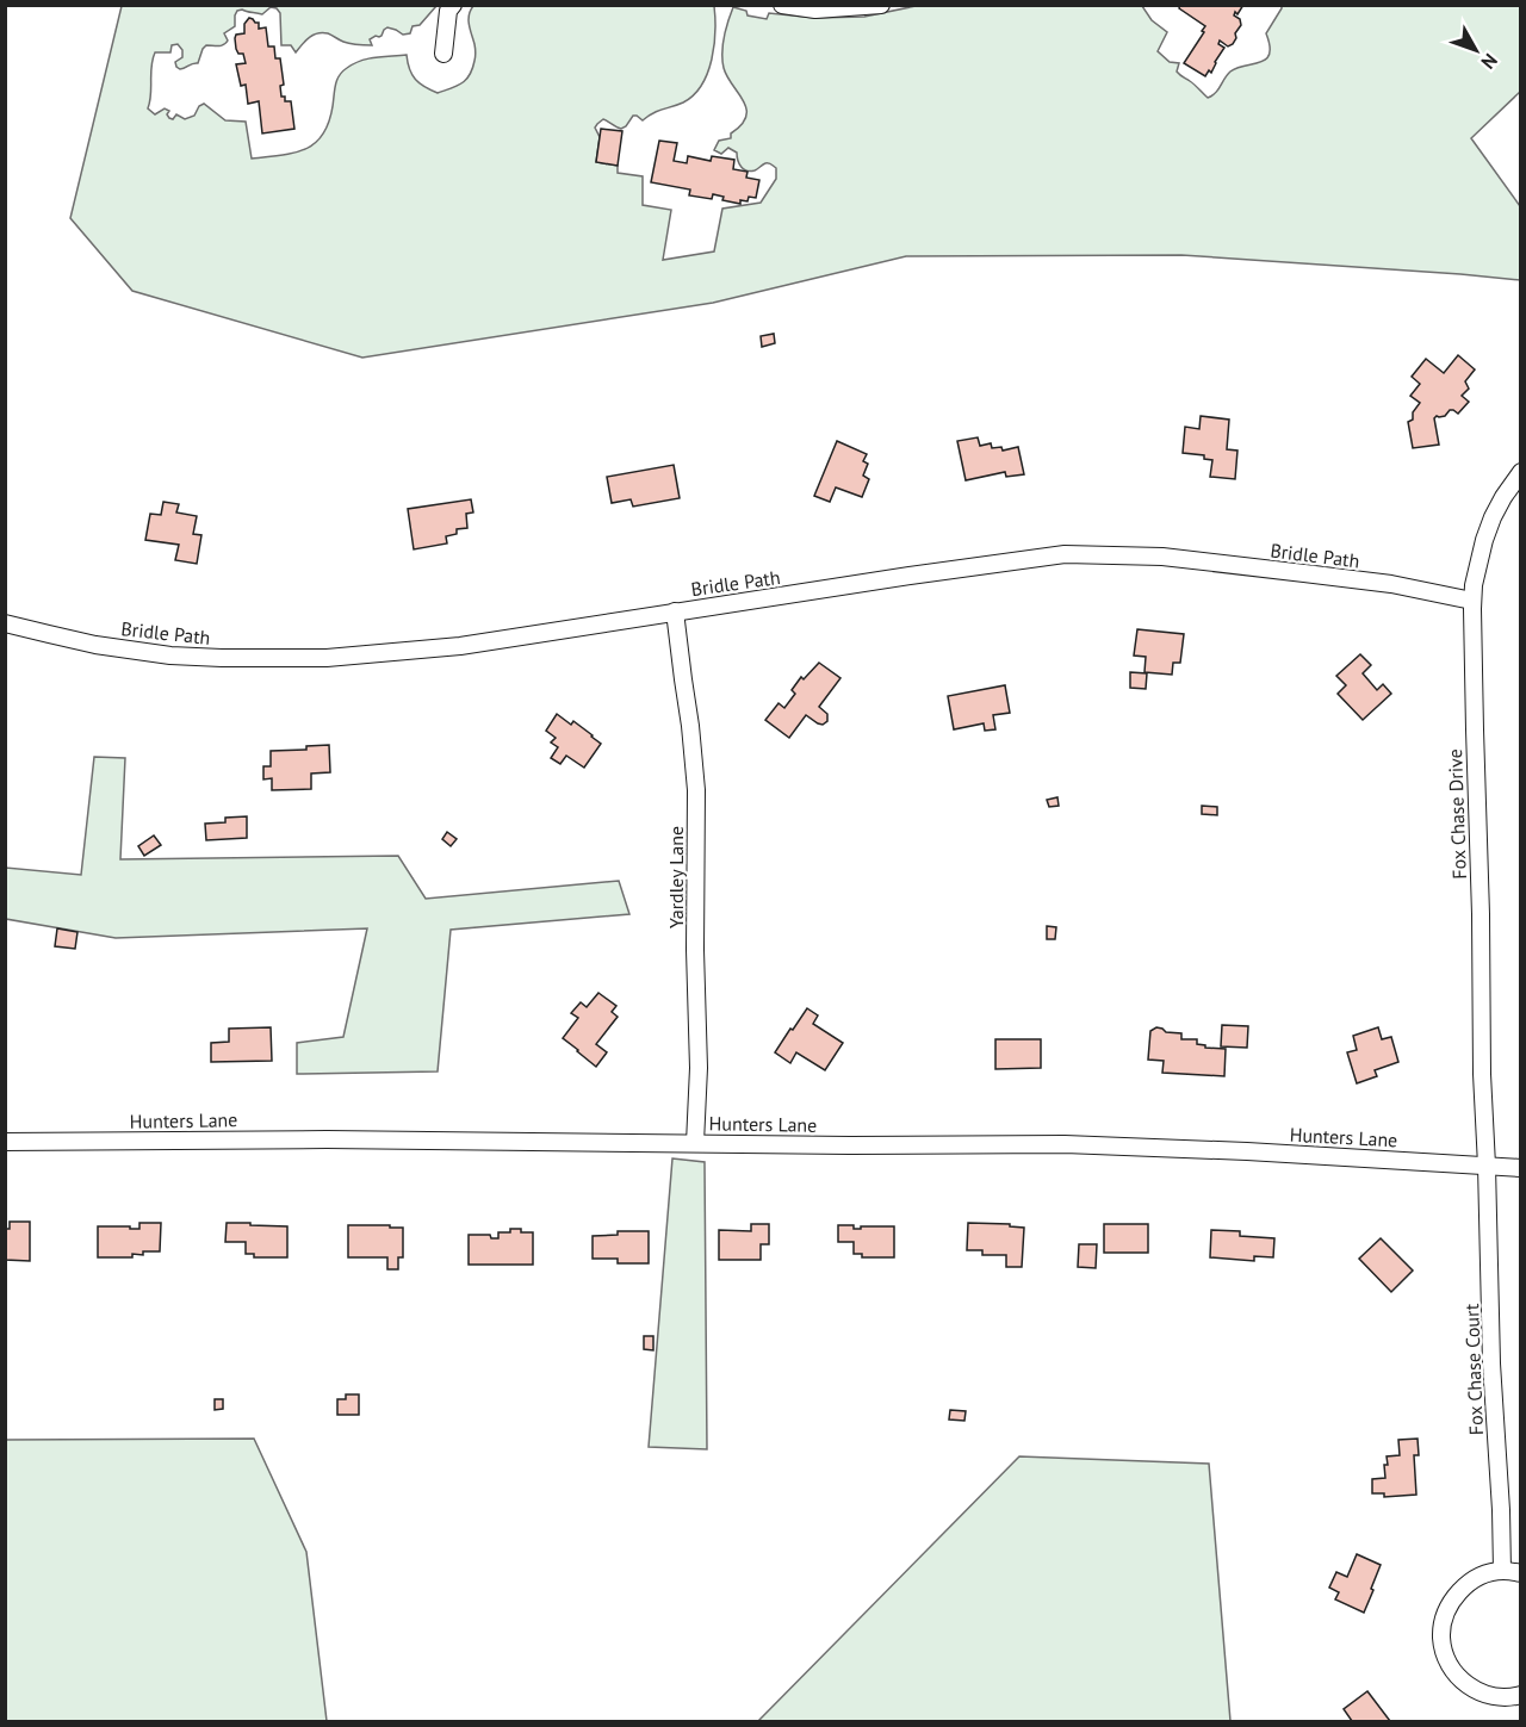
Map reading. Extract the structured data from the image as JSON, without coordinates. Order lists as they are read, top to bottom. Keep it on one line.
{"streets":{"street":["Bridle Path","Fox Chase Drive","Yardley Lane","Hunters Lane","Fox Chase Court"]},"crossings":[["Bridle Path","Fox Chase Drive"],["Bridle Path","Yardley Lane"],["Fox Chase Drive","Hunters Lane"],["Fox Chase Drive","Fox Chase Court"],["Yardley Lane","Hunters Lane"],["Hunters Lane","Fox Chase Court"]],"north":"bottom right"}
